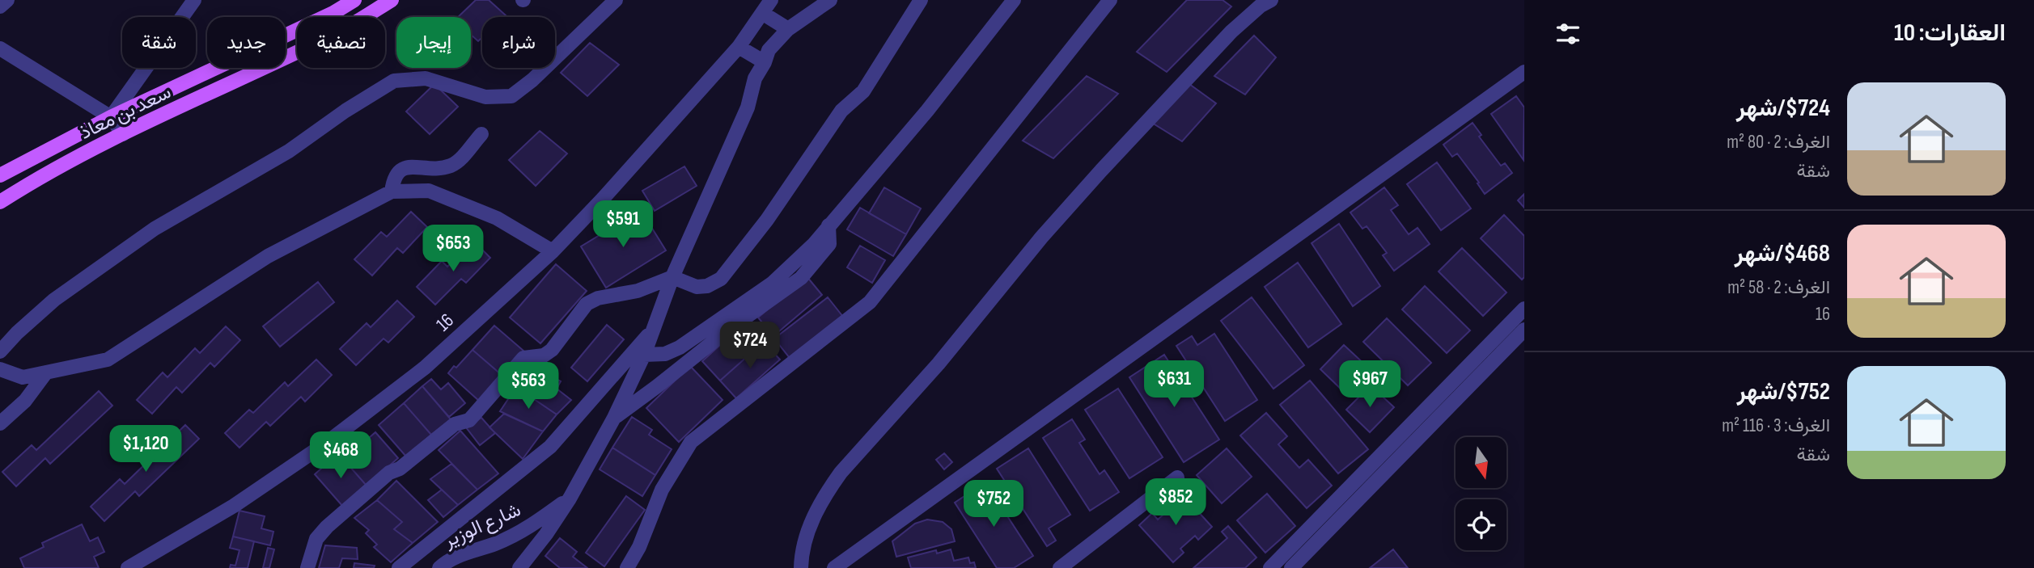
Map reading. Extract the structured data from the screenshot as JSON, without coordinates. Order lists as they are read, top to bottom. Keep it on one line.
{"streets":{"main road":["سعد بن معاذ"],"street":["16","شارع الوزير"]},"north":"bottom","page":{"heading":"العقارات: 10","chip":["شراء","إيجار","تصفية","جديد","شقة"],"list":[{"name":"$724/شهر","note":"الغرف: 2 · 80 m² · شقة"},{"name":"$468/شهر","note":"الغرف: 2 · 58 m² · 16"},{"name":"$752/شهر","note":"الغرف: 3 · 116 m² · شقة"}],"price":["$591","$653","$724","$631","$967","$563","$1,120","$468","$852","$752"]}}
